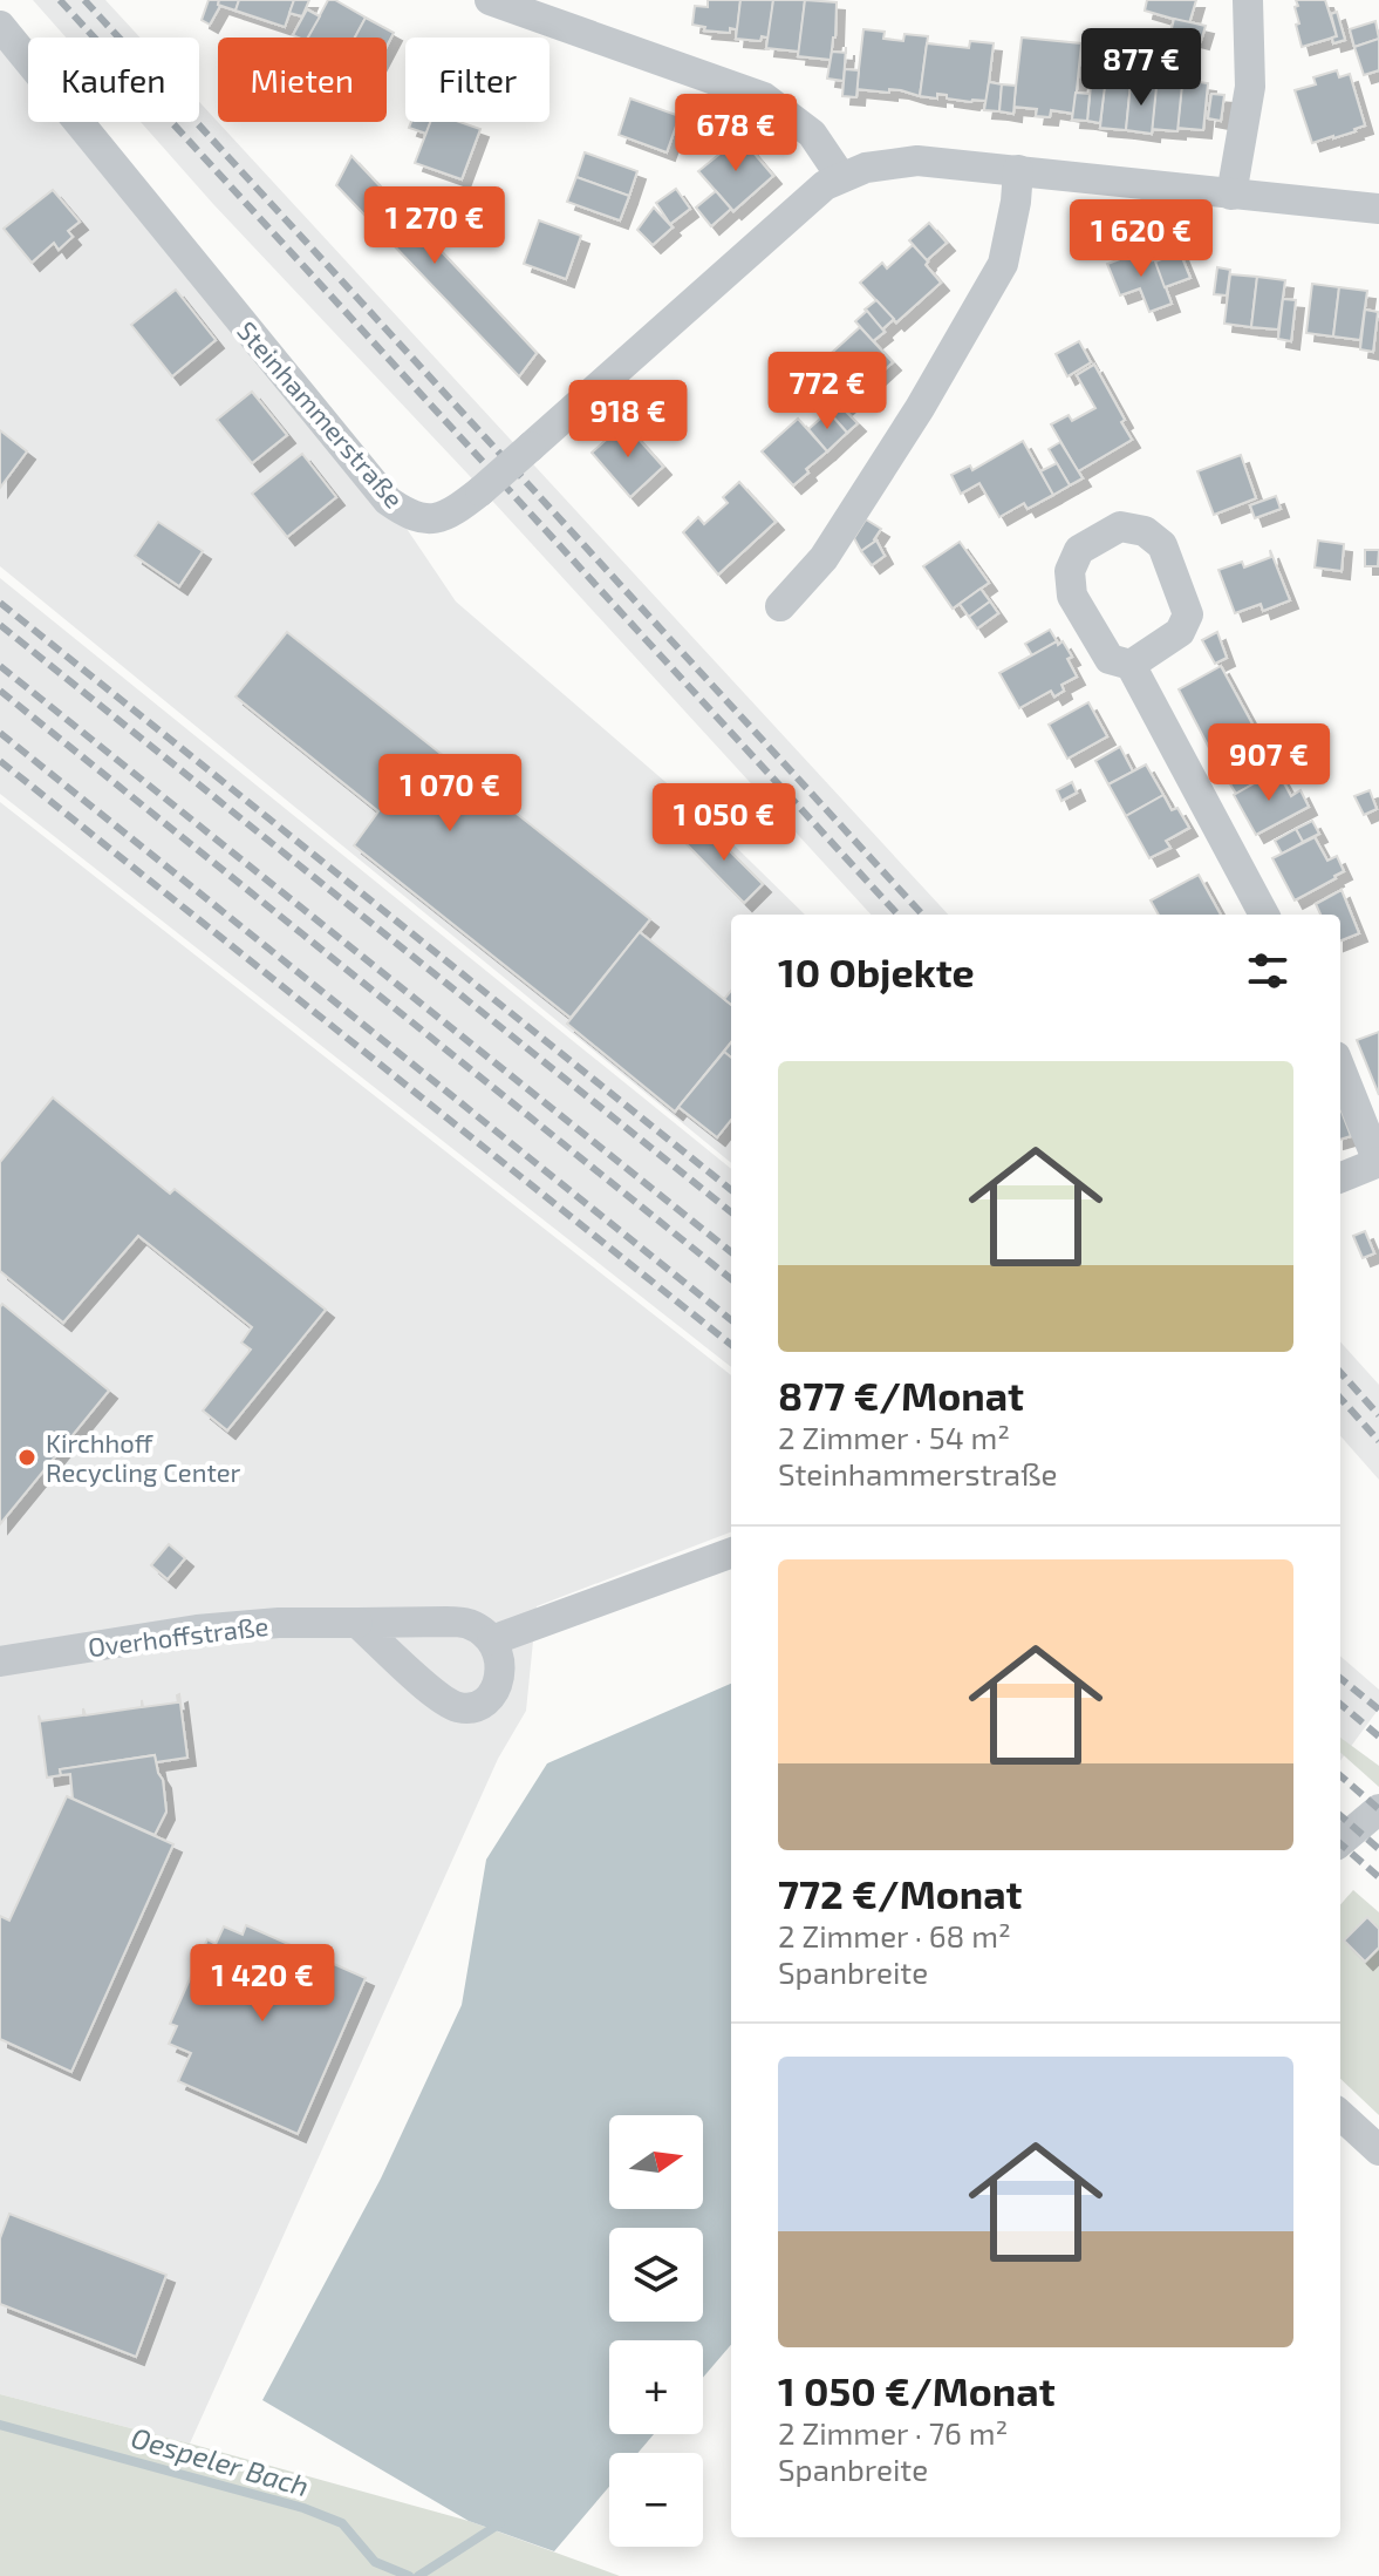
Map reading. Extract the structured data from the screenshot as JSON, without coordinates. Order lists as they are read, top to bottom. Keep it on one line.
{"streets":{"street":["Steinhammerstraße","Overhoffstraße"]},"water":["Oespeler Bach"],"places":["Kirchhoff Recycling Center"],"north":"right","page":{"price":["877 €","678 €","1 270 €","1 620 €","772 €","918 €","907 €","1 070 €","1 050 €","1 420 €"],"chip":["Kaufen","Mieten","Filter"],"heading":"10 Objekte","list":[{"name":"877 €/Monat","note":"2 Zimmer · 54 m² · Steinhammerstraße"},{"name":"772 €/Monat","note":"2 Zimmer · 68 m² · Spanbreite"},{"name":"1 050 €/Monat","note":"2 Zimmer · 76 m² · Spanbreite"}],"map_buttons":["+","−"]}}
